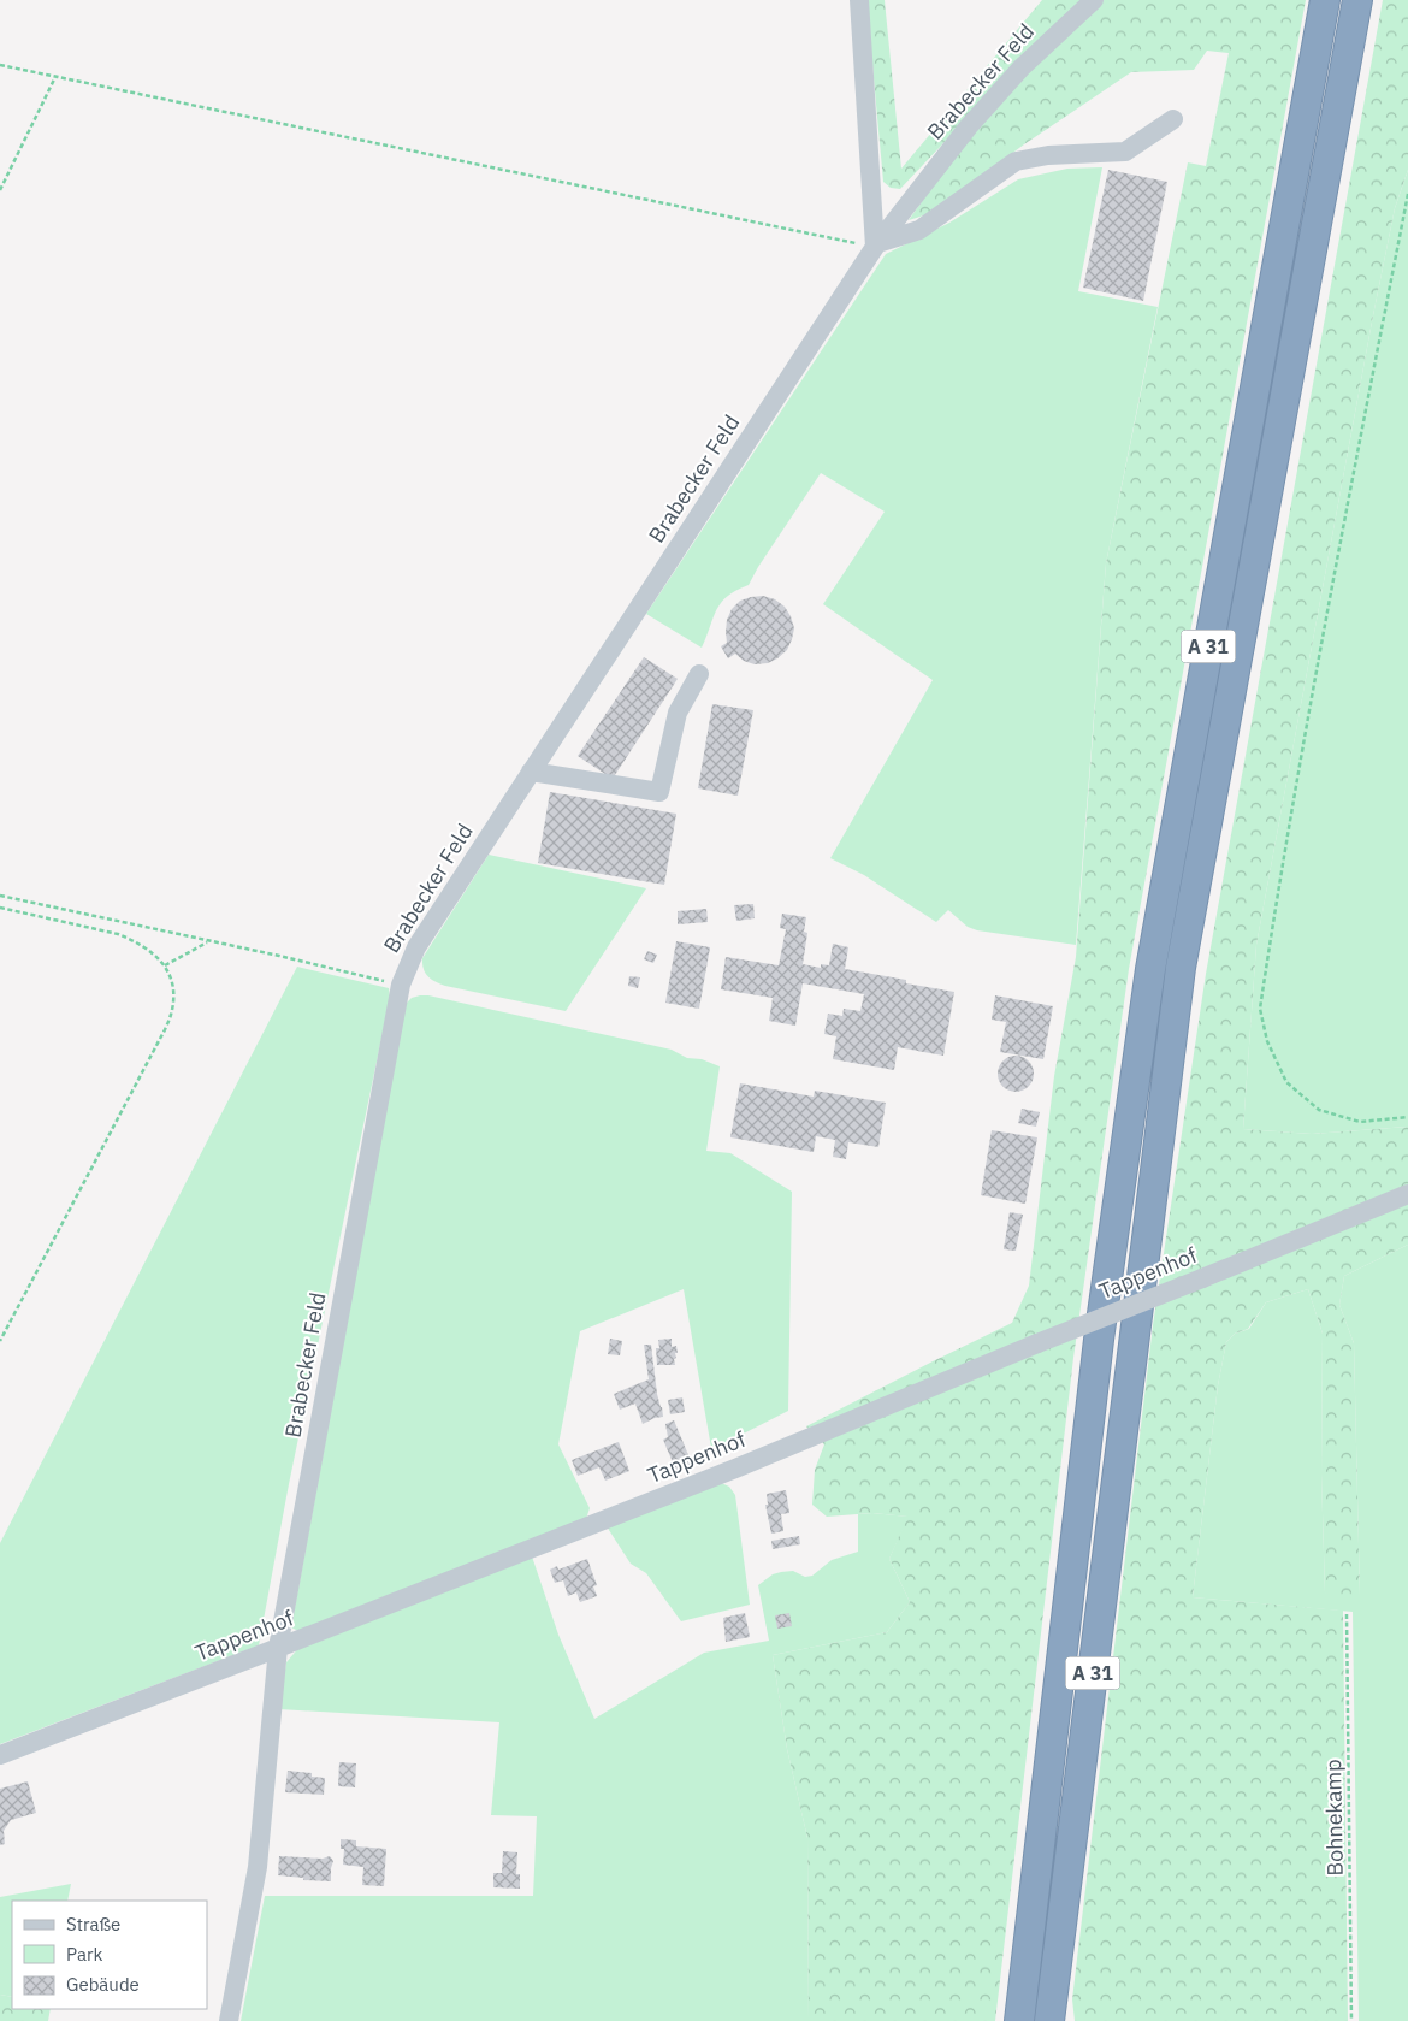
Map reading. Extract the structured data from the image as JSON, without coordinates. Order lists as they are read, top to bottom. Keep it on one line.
{"streets":{"highway":["A 31"],"street":["Brabecker Feld","Tappenhof"],"path":["Bohnekamp"]},"crossings":[["Brabecker Feld","Tappenhof"]],"legend":["Straße","Park","Gebäude"]}
